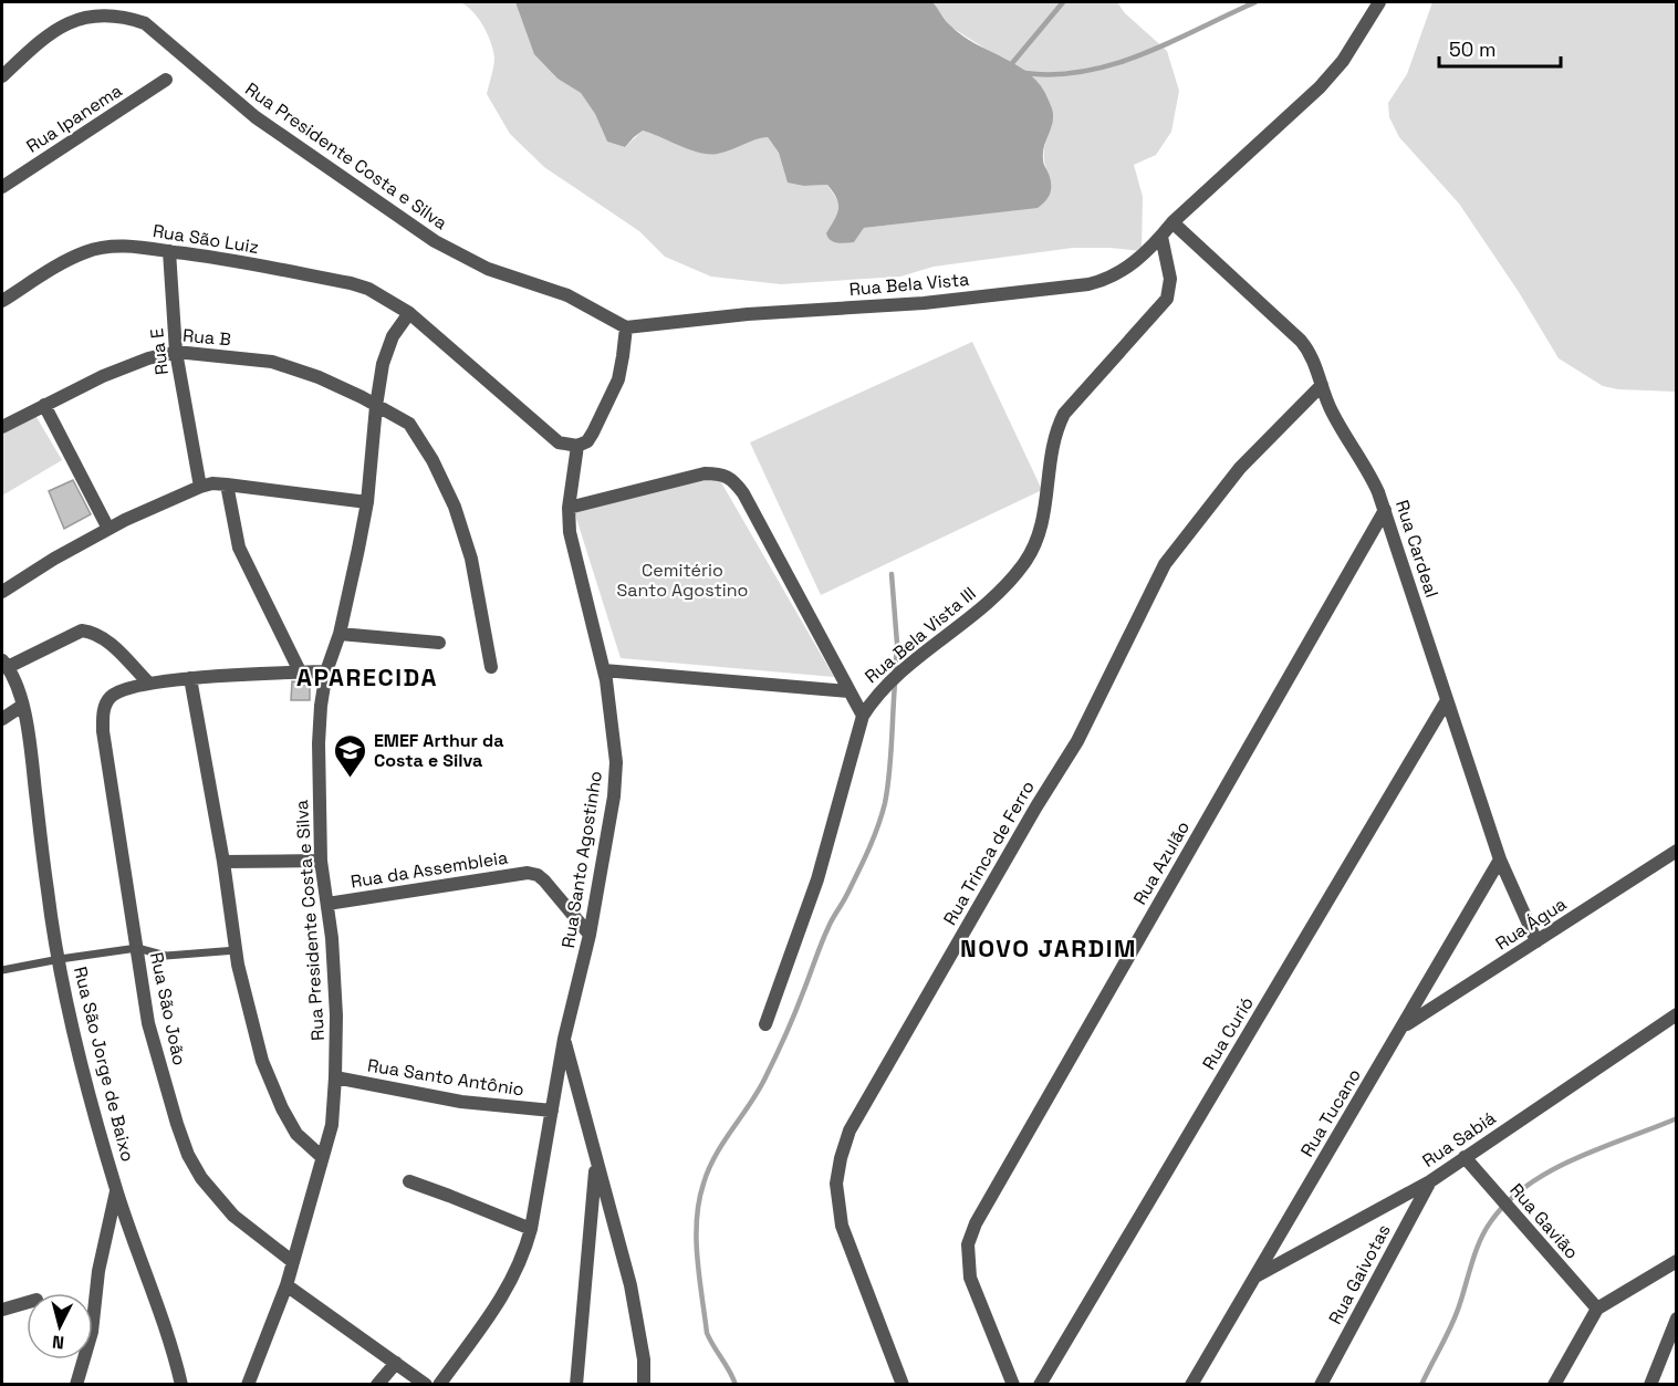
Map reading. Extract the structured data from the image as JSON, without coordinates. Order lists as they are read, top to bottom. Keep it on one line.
{"streets":{"street":["Rua Ipanema","Rua Presidente Costa e Silva","Rua São Luiz","Rua Bela Vista","Rua B","Rua E","Rua Cardeal","Rua Bela Vista III","Rua Trinca de Ferro","Rua Santo Agostinho","Rua Azulão","Rua da Assembleia","Rua Água","Rua São João","Rua Curió","Rua São Jorge de Baixo","Rua Santo Antônio","Rua Tucano","Rua Sabiá","Rua Gavião","Rua Gaivotas"]},"crossings":[["Rua Presidente Costa e Silva","Rua São Luiz"],["Rua Presidente Costa e Silva","Rua Bela Vista"],["Rua Presidente Costa e Silva","Rua B"],["Rua Presidente Costa e Silva","Rua da Assembleia"],["Rua Presidente Costa e Silva","Rua São João"],["Rua Presidente Costa e Silva","Rua Santo Antônio"],["Rua São Luiz","Rua E"],["Rua Bela Vista","Rua Cardeal"],["Rua Bela Vista","Rua Bela Vista III"],["Rua B","Rua E"],["Rua Cardeal","Rua Trinca de Ferro"],["Rua Cardeal","Rua Azulão"],["Rua Cardeal","Rua Água"],["Rua Cardeal","Rua Curió"],["Rua Cardeal","Rua Tucano"],["Rua Santo Agostinho","Rua da Assembleia"],["Rua Santo Agostinho","Rua Santo Antônio"],["Rua Água","Rua Tucano"],["Rua Tucano","Rua Sabiá"],["Rua Sabiá","Rua Gavião"],["Rua Sabiá","Rua Gaivotas"]],"districts":["APARECIDA","NOVO JARDIM"],"parks":["Cemitério Santo Agostino"],"places":{"school or university":["EMEF Arthur da Costa e Silva"]},"scale_bar":"50 m","north":"bottom"}
